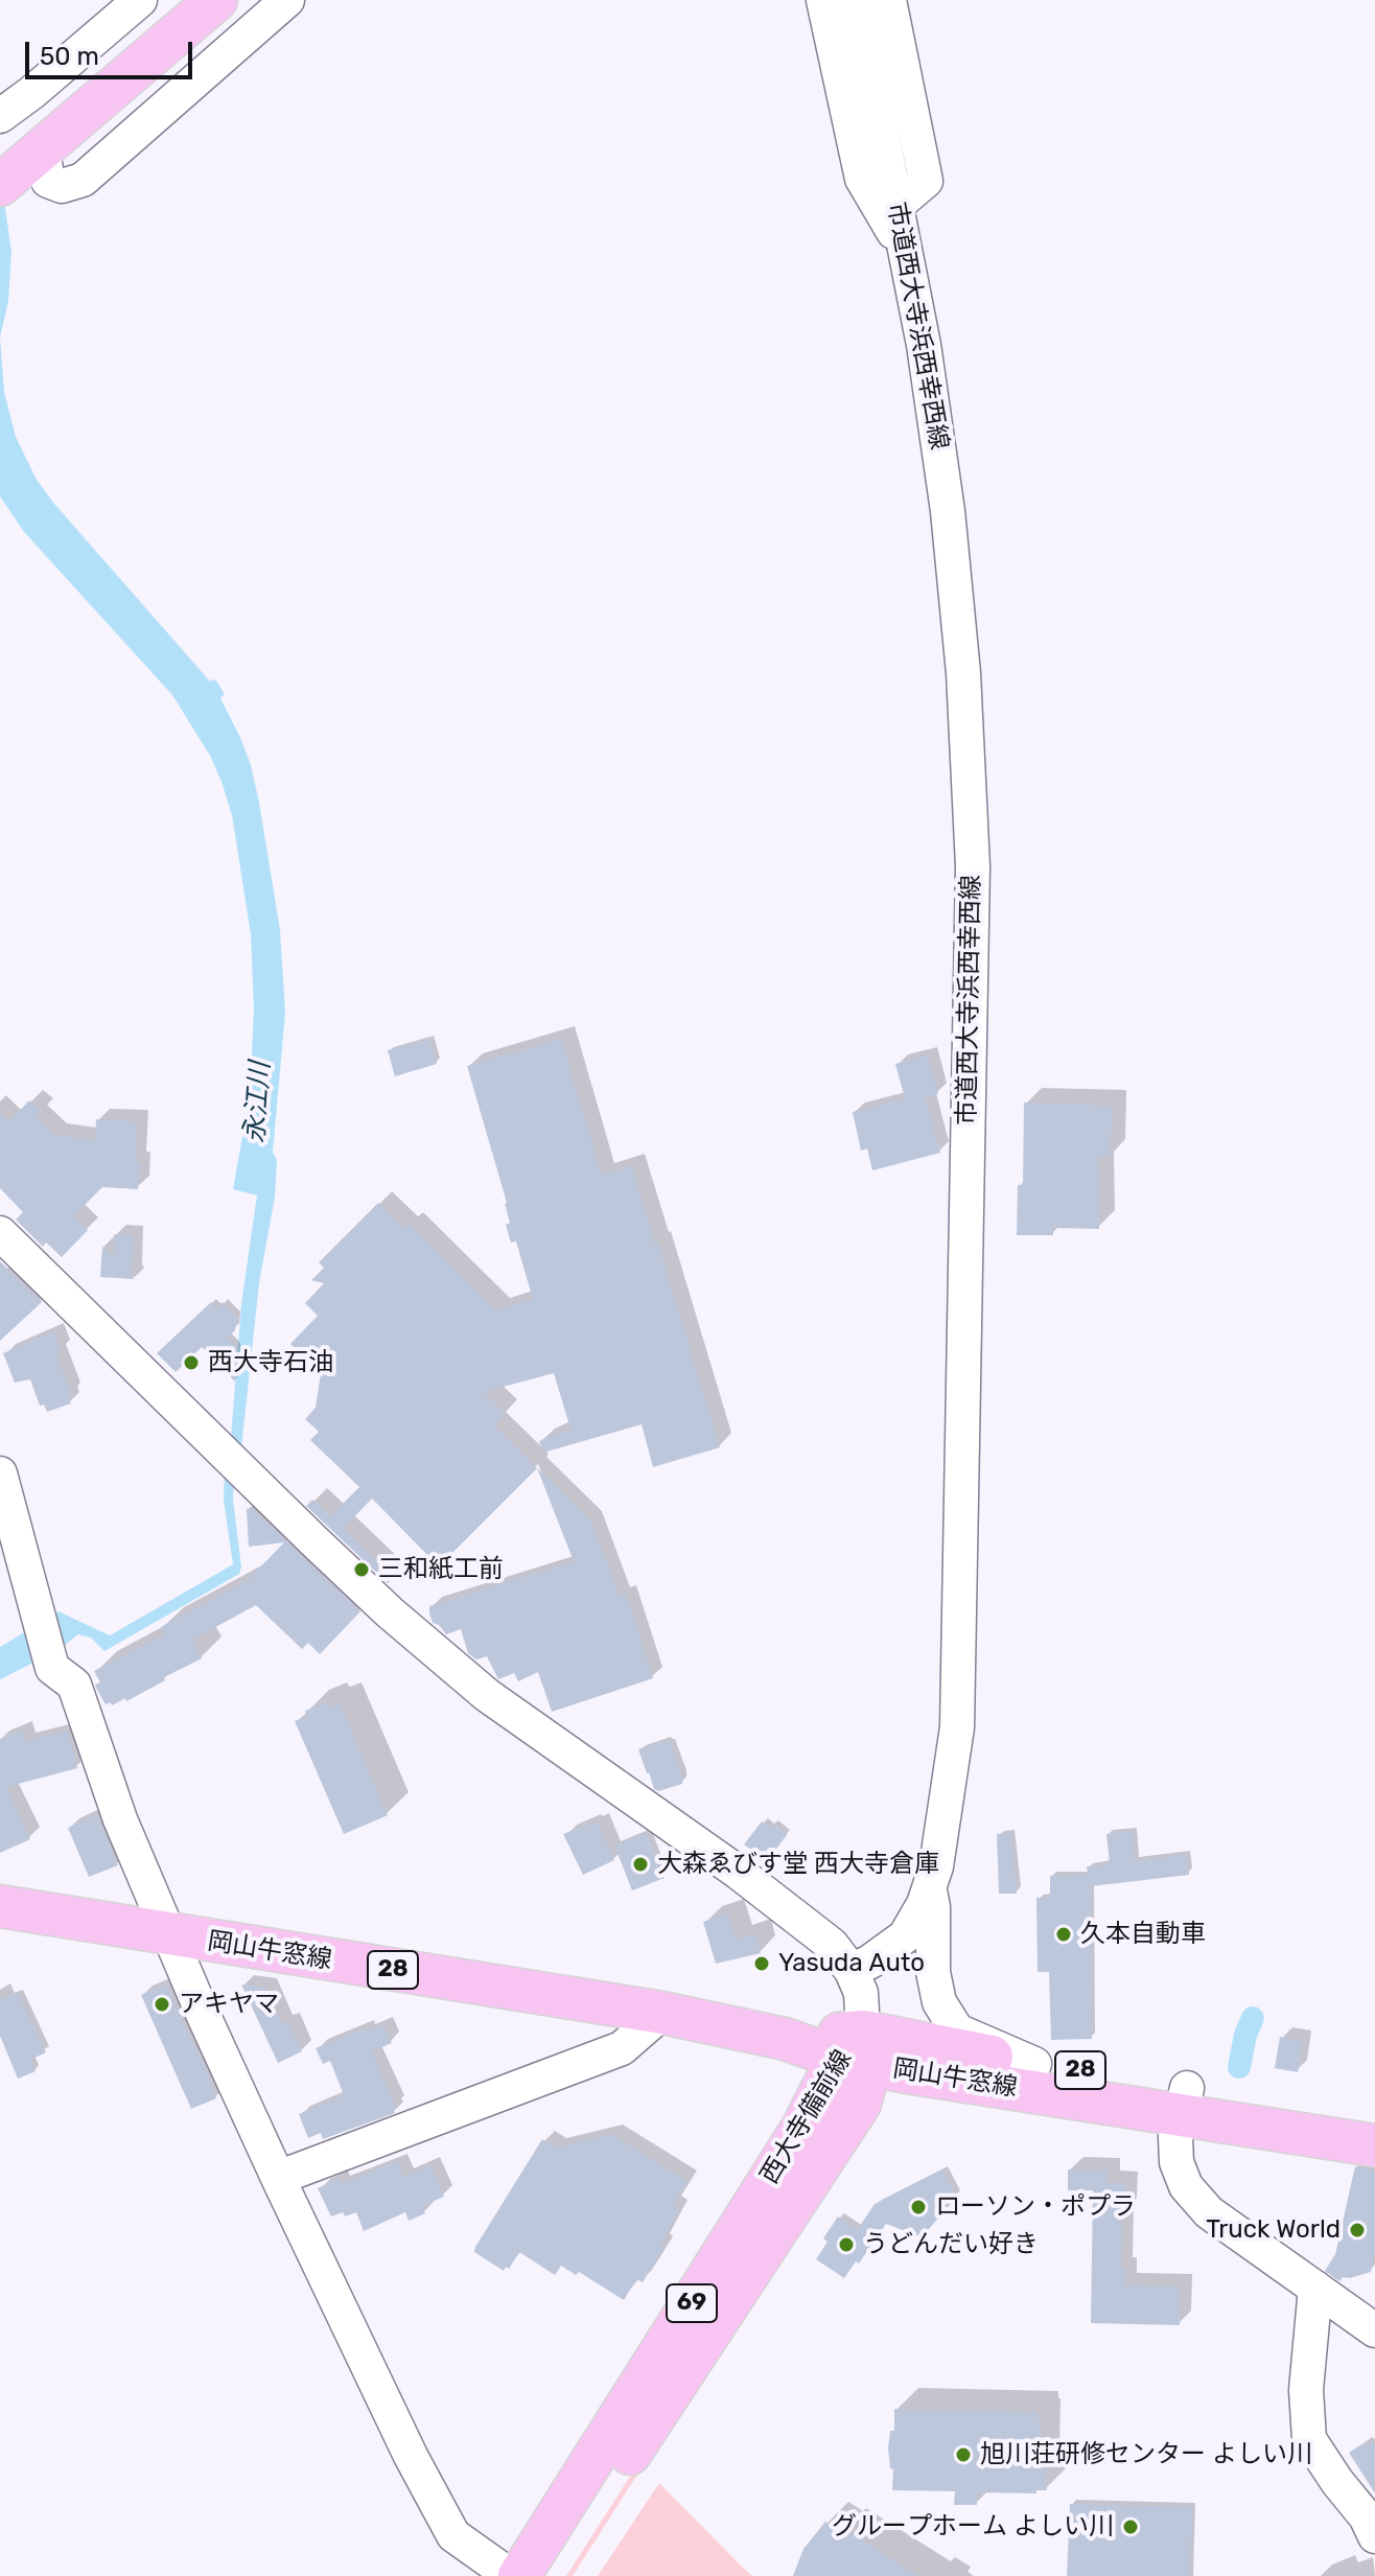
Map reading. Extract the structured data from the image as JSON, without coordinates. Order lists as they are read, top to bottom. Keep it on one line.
{"streets":{"main road":["岡山牛窓線","28","西大寺備前線","69"],"street":["市道西大寺浜西幸西線"]},"crossings":[["岡山牛窓線","西大寺備前線"]],"water":["永江川"],"places":["西大寺石油","三和紙工前","大森ゑびす堂 西大寺倉庫","久本自動車","Yasuda Auto","アキヤマ","ローソン・ポプラ","Truck World","うどんだい好き","旭川荘研修センター よしい川","グループホーム よしい川"],"scale_bar":"50 m"}
